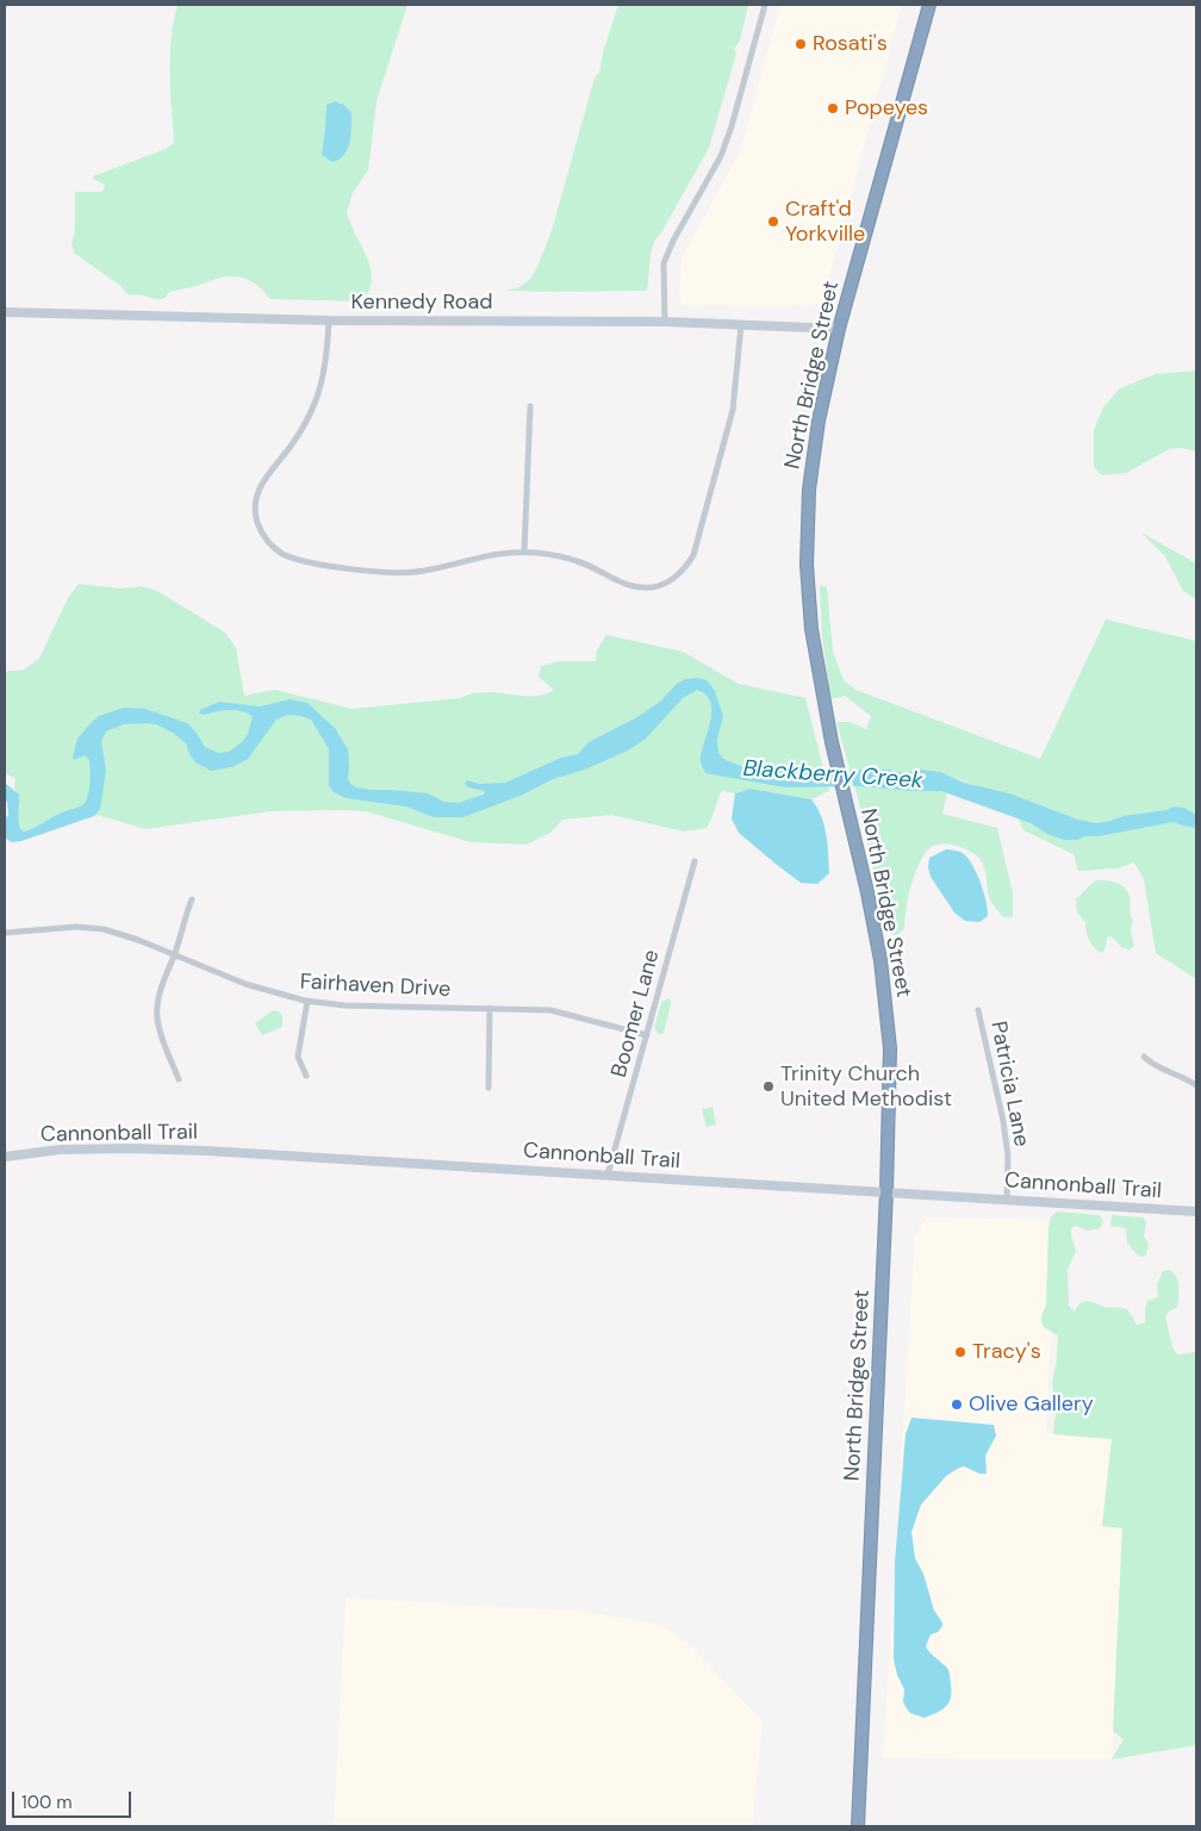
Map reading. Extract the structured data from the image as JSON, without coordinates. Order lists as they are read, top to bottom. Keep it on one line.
{"streets":{"highway":["North Bridge Street"],"main road":["Kennedy Road","Cannonball Trail"],"street":["Fairhaven Drive","Boomer Lane","Patricia Lane"]},"crossings":[["Kennedy Road","North Bridge Street"],["North Bridge Street","Cannonball Trail"],["Fairhaven Drive","Boomer Lane"],["Boomer Lane","Cannonball Trail"],["Patricia Lane","Cannonball Trail"]],"water":["Blackberry Creek"],"places":["Rosati's","Popeyes","Craft'd Yorkville","Trinity Church United Methodist","Tracy's","Olive Gallery"],"scale_bar":"100 m"}
